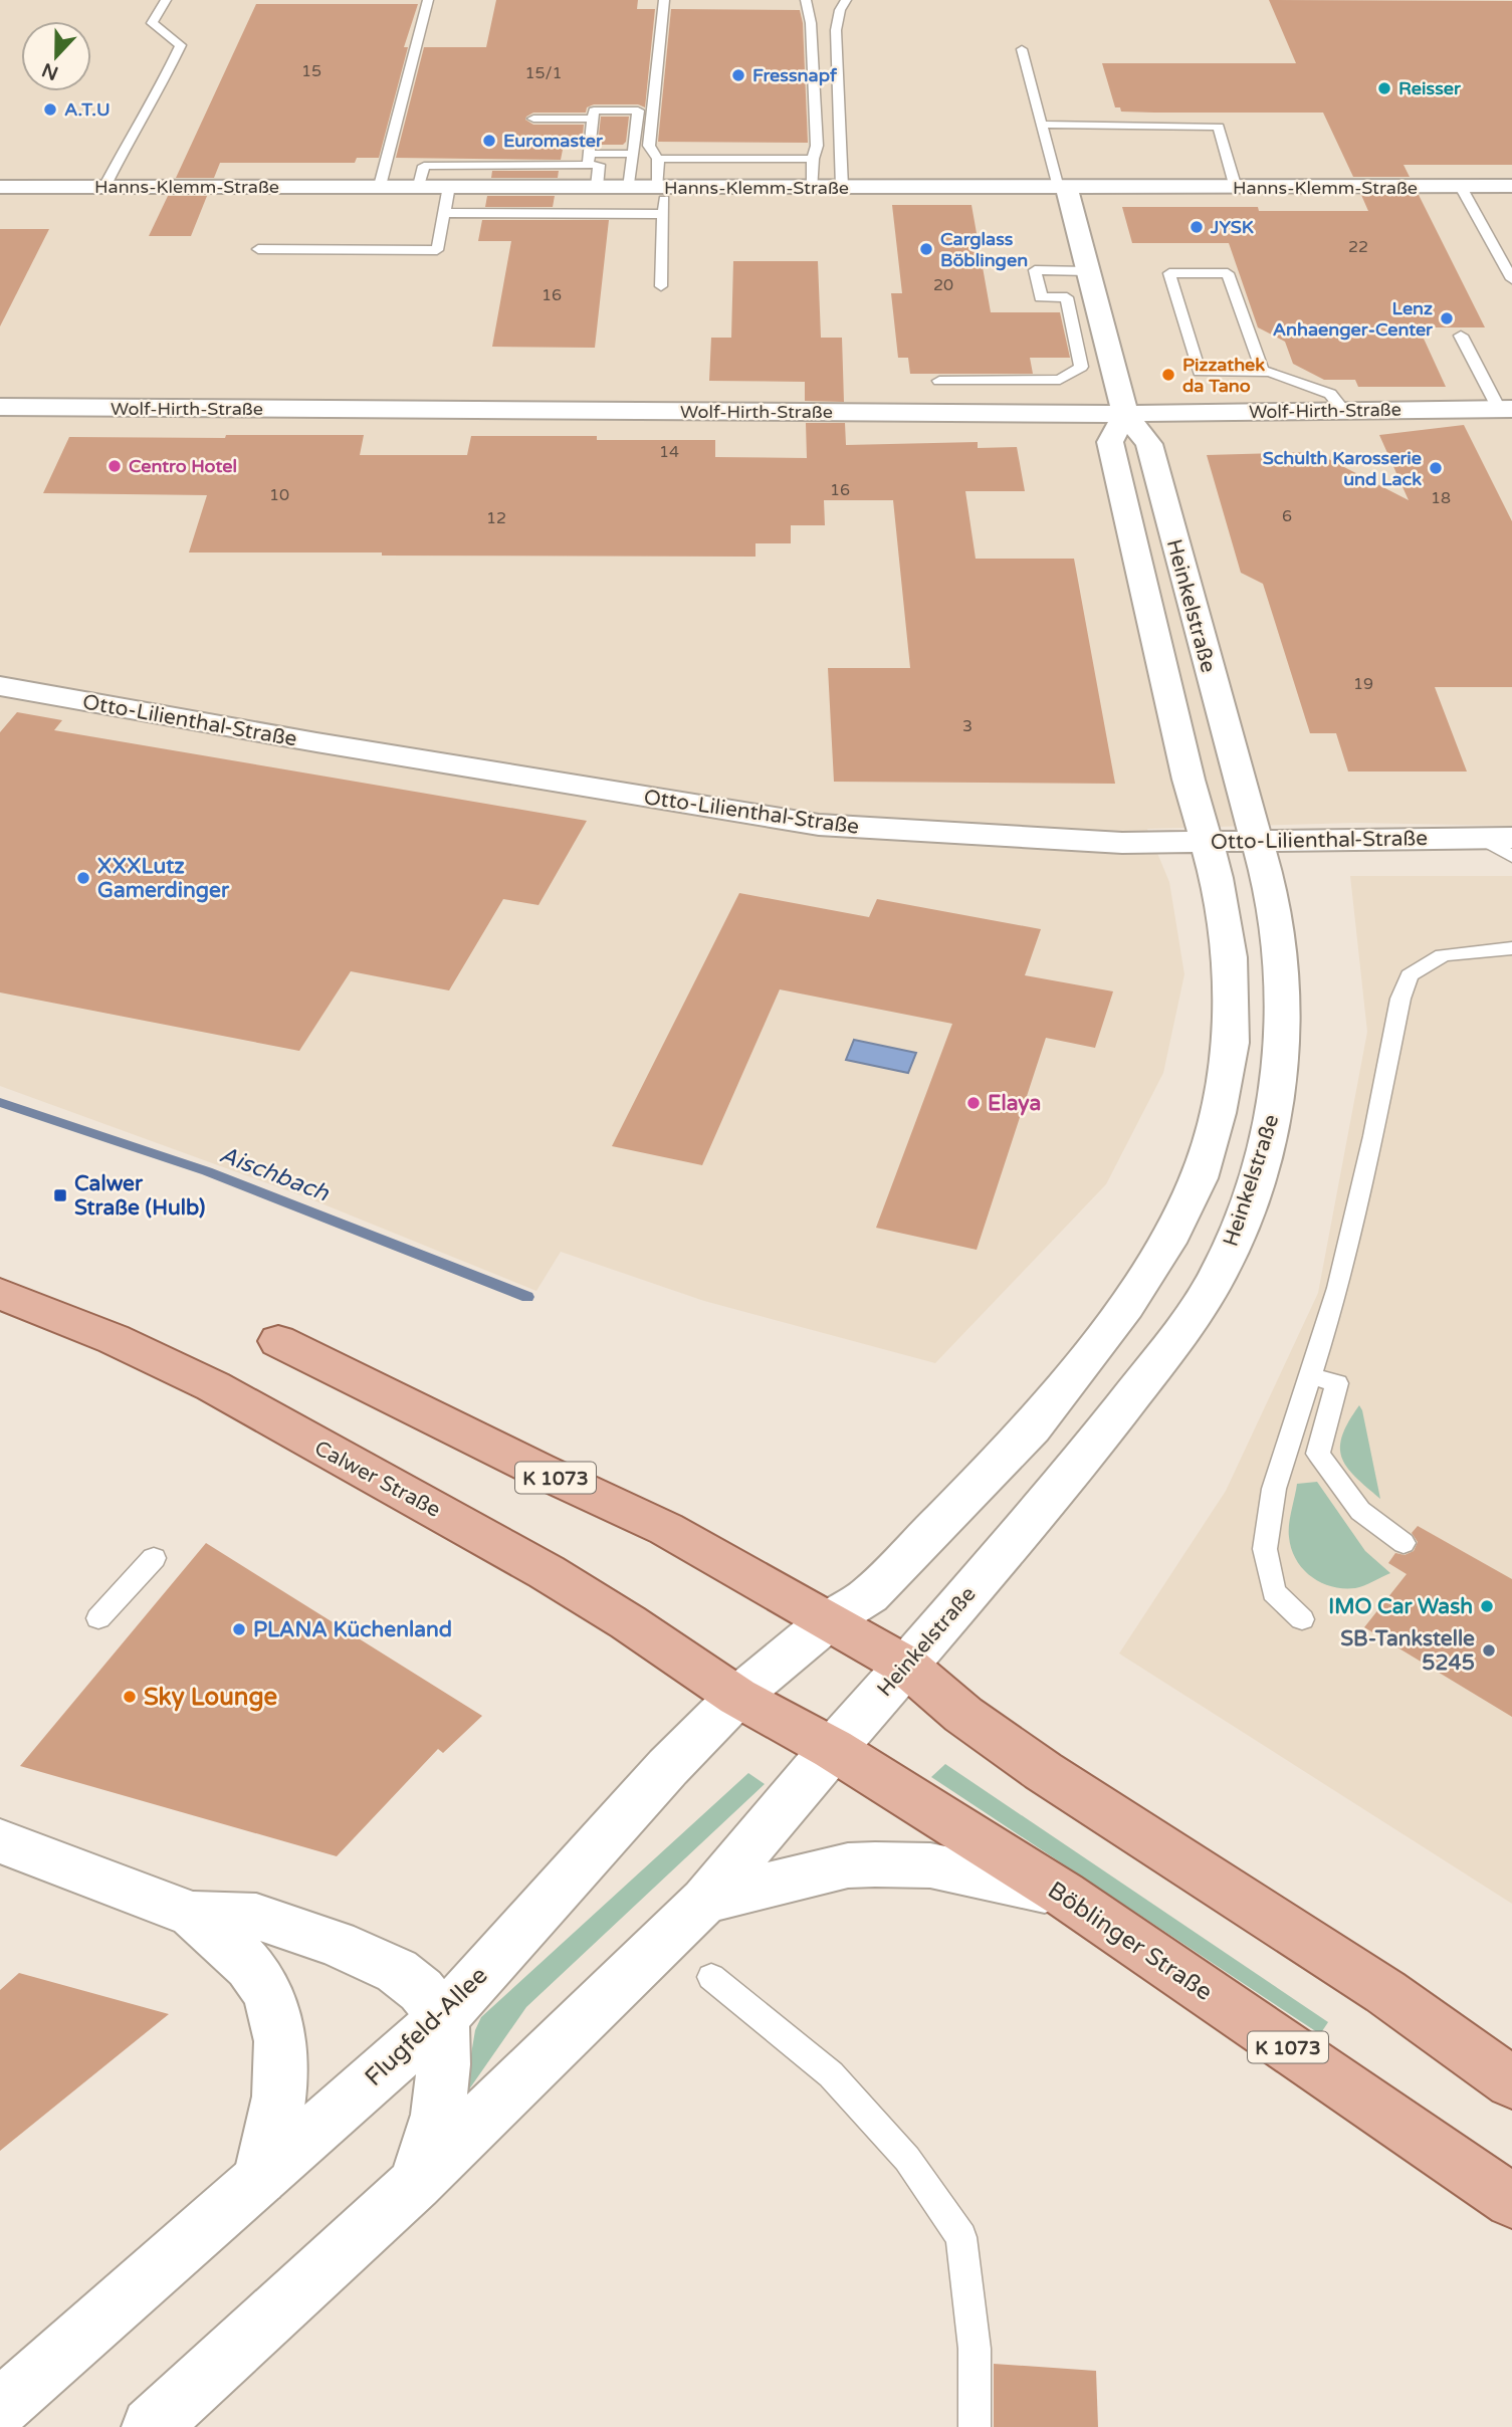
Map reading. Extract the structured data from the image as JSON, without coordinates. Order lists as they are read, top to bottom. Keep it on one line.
{"streets":{"main road":["K 1073","Calwer Straße","Böblinger Straße"],"street":["Hanns-Klemm-Straße","Wolf-Hirth-Straße","Heinkelstraße","Otto-Lilienthal-Straße","Flugfeld-Allee"]},"crossings":[["Hanns-Klemm-Straße","Heinkelstraße"],["Wolf-Hirth-Straße","Heinkelstraße"],["Heinkelstraße","Otto-Lilienthal-Straße"],["Heinkelstraße","K 1073"],["Heinkelstraße","Böblinger Straße"],["Heinkelstraße","Flugfeld-Allee"],["K 1073","Flugfeld-Allee"],["Calwer Straße","Böblinger Straße"],["Calwer Straße","Flugfeld-Allee"],["Böblinger Straße","Flugfeld-Allee"]],"water":["Aischbach"],"places":{"other":["Fressnapf","Reisser","A.T.U","Euromaster","JYSK","Carglass Böblingen","Lenz Anhaenger-Center","Pizzathek da Tano","Centro Hotel","Schulth Karosserie und Lack","XXXLutz Gamerdinger","Elaya","IMO Car Wash","PLANA Küchenland","SB-Tankstelle 5245","Sky Lounge"],"transit":["Calwer Straße (Hulb)"]},"house_numbers":["15","15/1","22","20","16","14","16","10","18","6","12","19","3"],"north":"bottom"}
